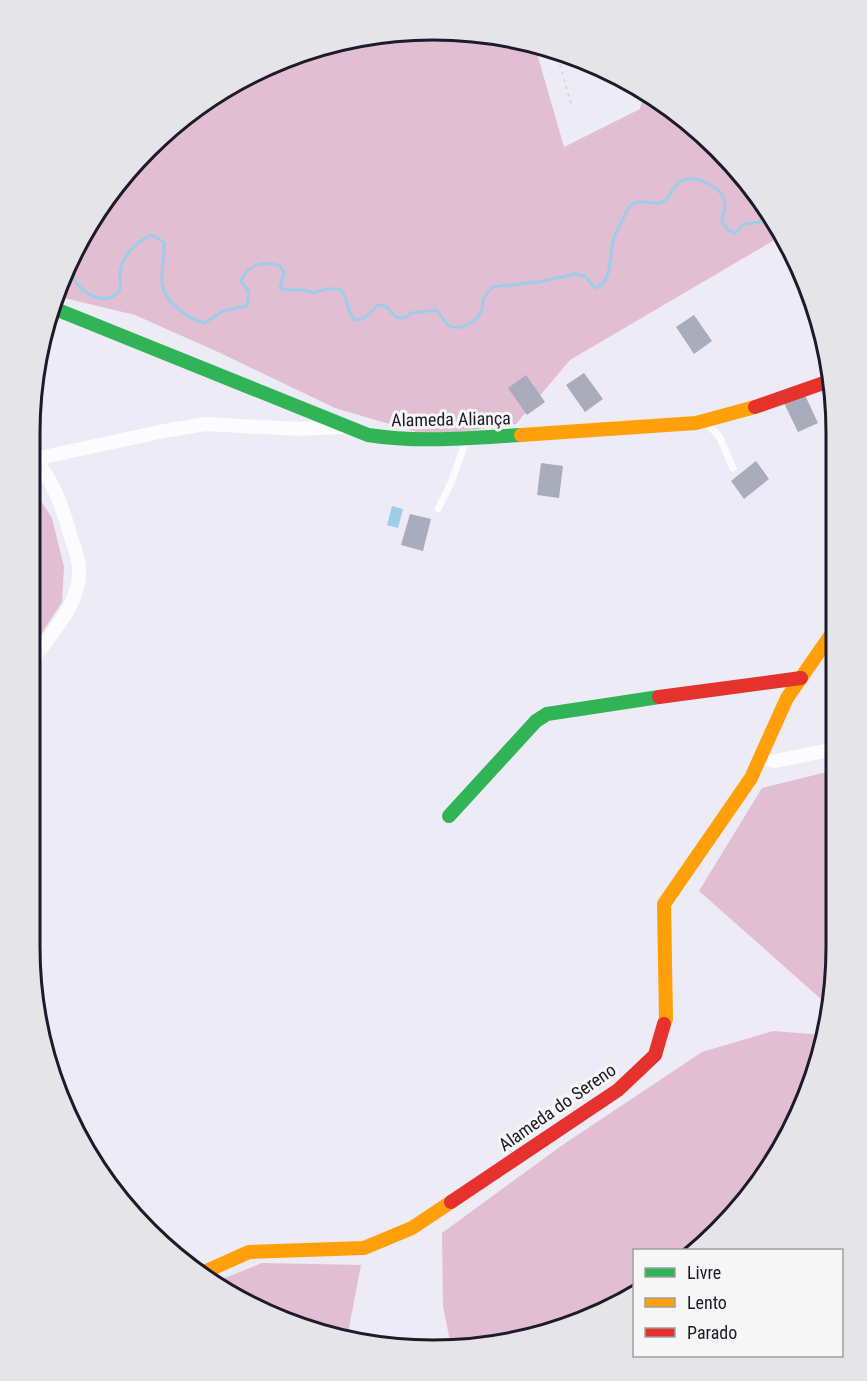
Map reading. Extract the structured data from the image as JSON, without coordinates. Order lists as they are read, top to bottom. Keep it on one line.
{"streets":{"street":["Alameda Aliança","Alameda do Sereno"]},"legend":["Livre","Lento","Parado"]}
